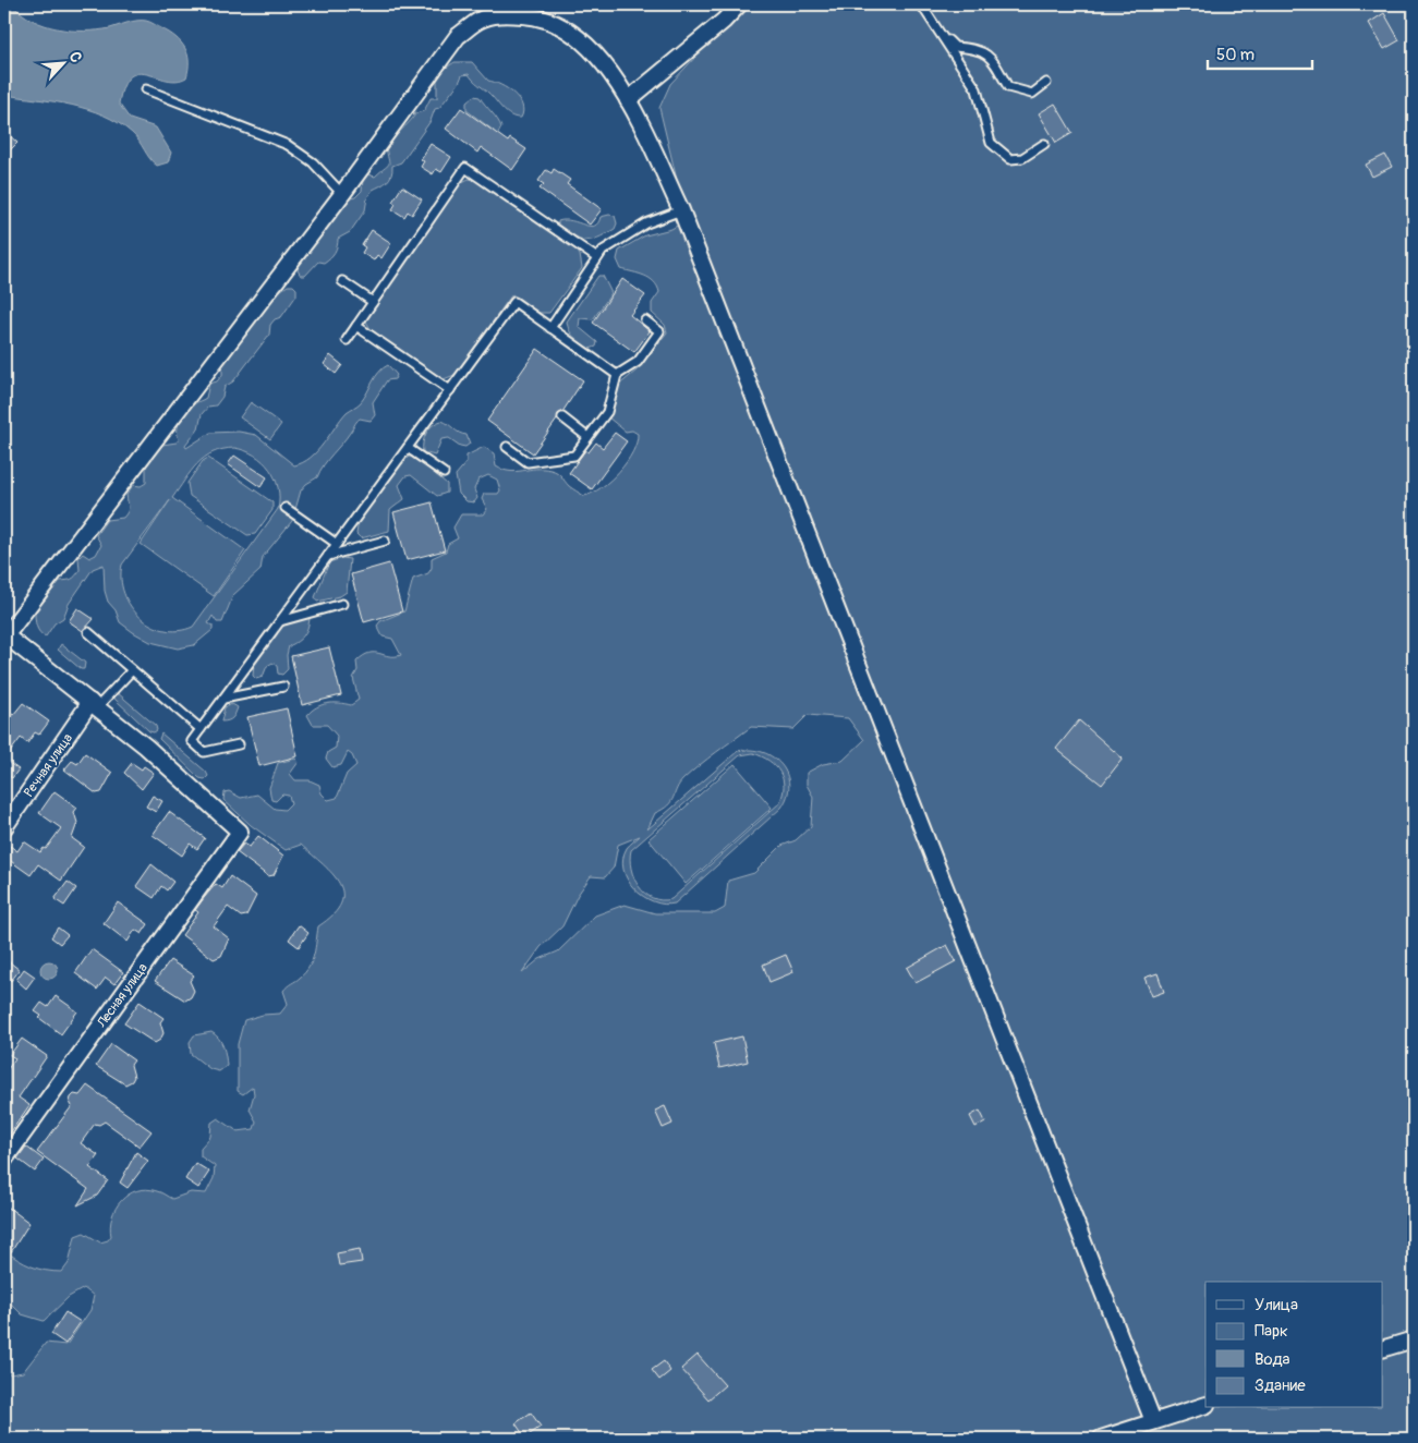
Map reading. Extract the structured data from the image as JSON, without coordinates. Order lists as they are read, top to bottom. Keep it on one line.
{"streets":{"street":["Речная улица","Лесная улица"]},"crossings":[["Речная улица","Лесная улица"]],"legend":["Улица","Парк","Вода","Здание"],"scale_bar":"50 m","north":"top right"}
